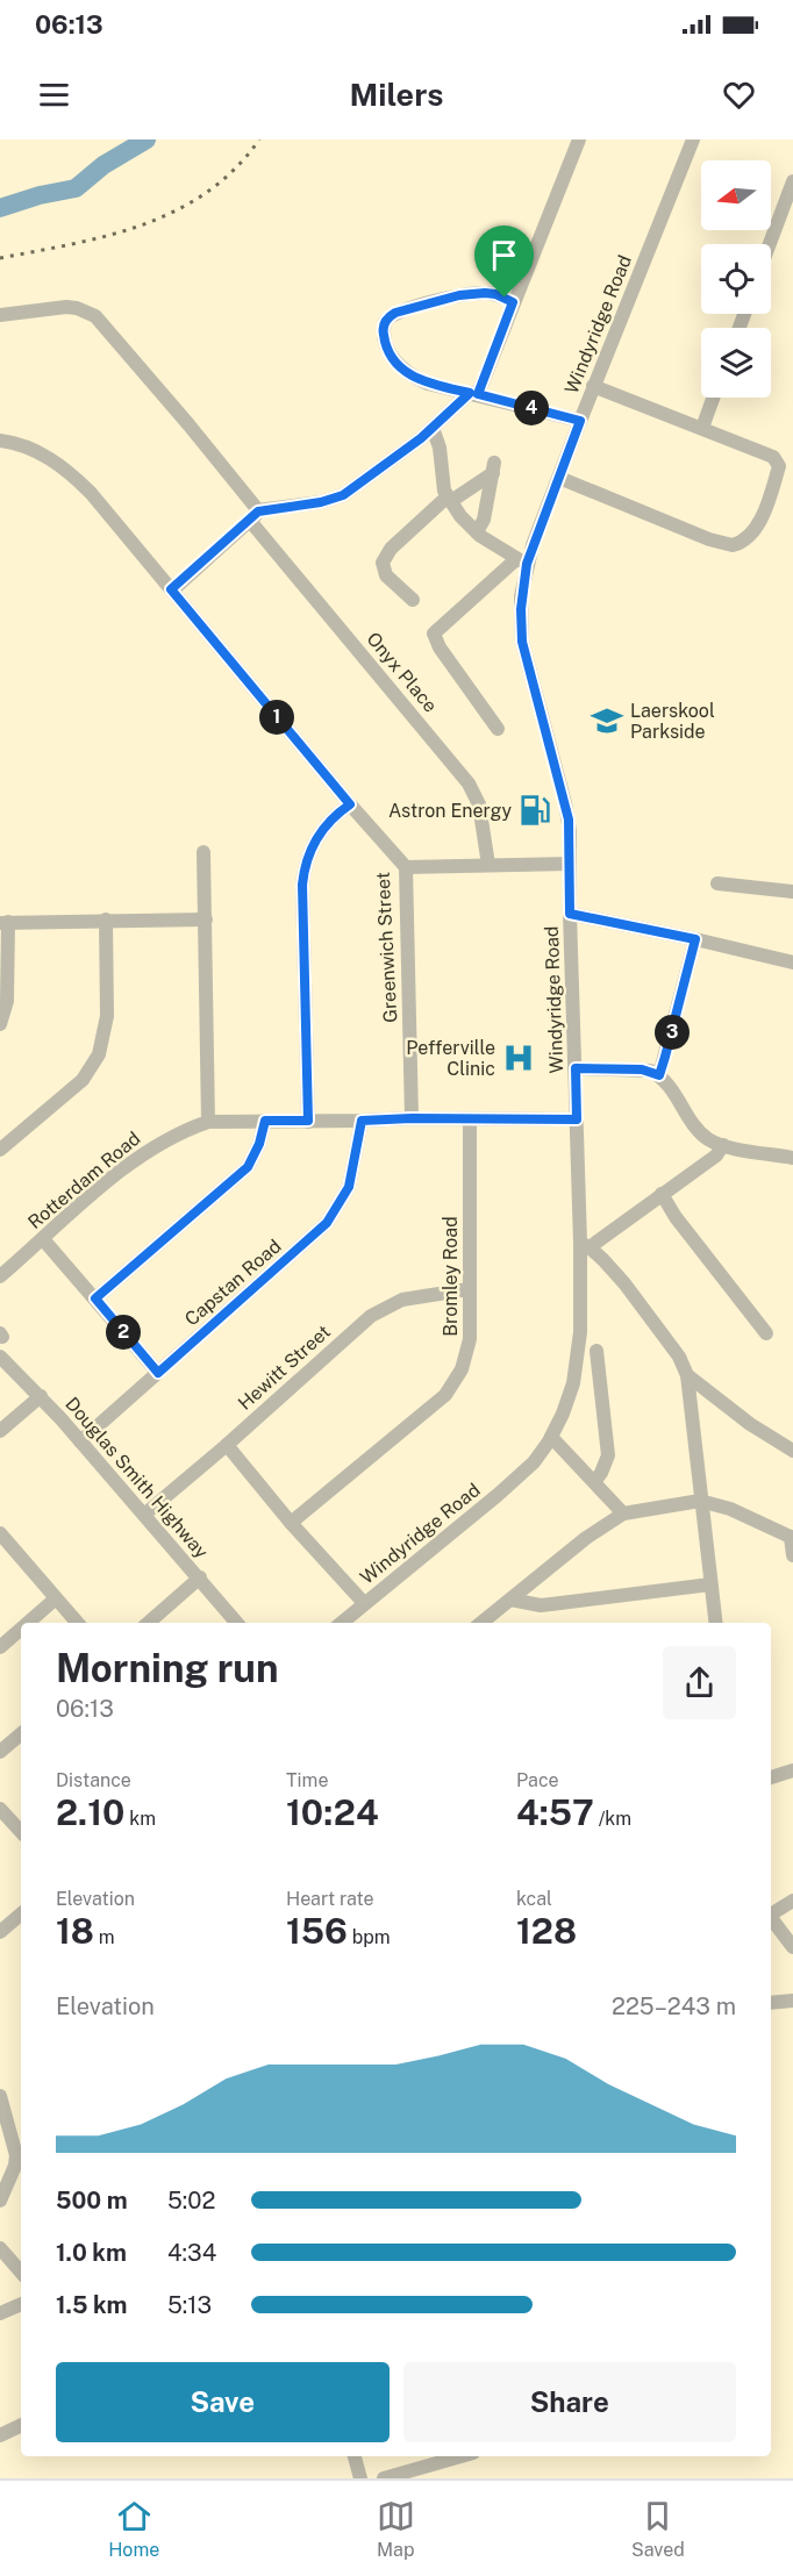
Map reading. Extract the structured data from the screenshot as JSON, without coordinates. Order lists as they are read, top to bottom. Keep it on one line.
{"streets":{"street":["Windyridge Road","Onyx Place","Greenwich Street","Rotterdam Road","Bromley Road","Capstan Road","Hewitt Street","Douglas Smith Highway"]},"crossings":[["Windyridge Road","Rotterdam Road"],["Greenwich Street","Rotterdam Road"],["Rotterdam Road","Bromley Road"],["Rotterdam Road","Capstan Road"],["Bromley Road","Hewitt Street"],["Capstan Road","Douglas Smith Highway"],["Hewitt Street","Douglas Smith Highway"]],"places":{"school or university":["Laerskool Parkside"],"fuel station":["Astron Energy"],"hospital":["Pefferville Clinic"]},"north":"left","page":{"status":"06:13","header":"Milers","pins":["4","1","3","2"],"heading":["Morning run","06:13"],"stats":[["Distance","2.10 km"],["Time","10:24"],["Pace","4:57 /km"],["Elevation","18 m"],["Heart rate","156 bpm"],["kcal","128"]],"chart":["Elevation","225–243 m"],"list":[{"name":"500 m","note":"5:02"},{"name":"1.0 km","note":"4:34"},{"name":"1.5 km","note":"5:13"}],"buttons":["Save","Share"],"tabs":["Home","Map","Saved"]}}
